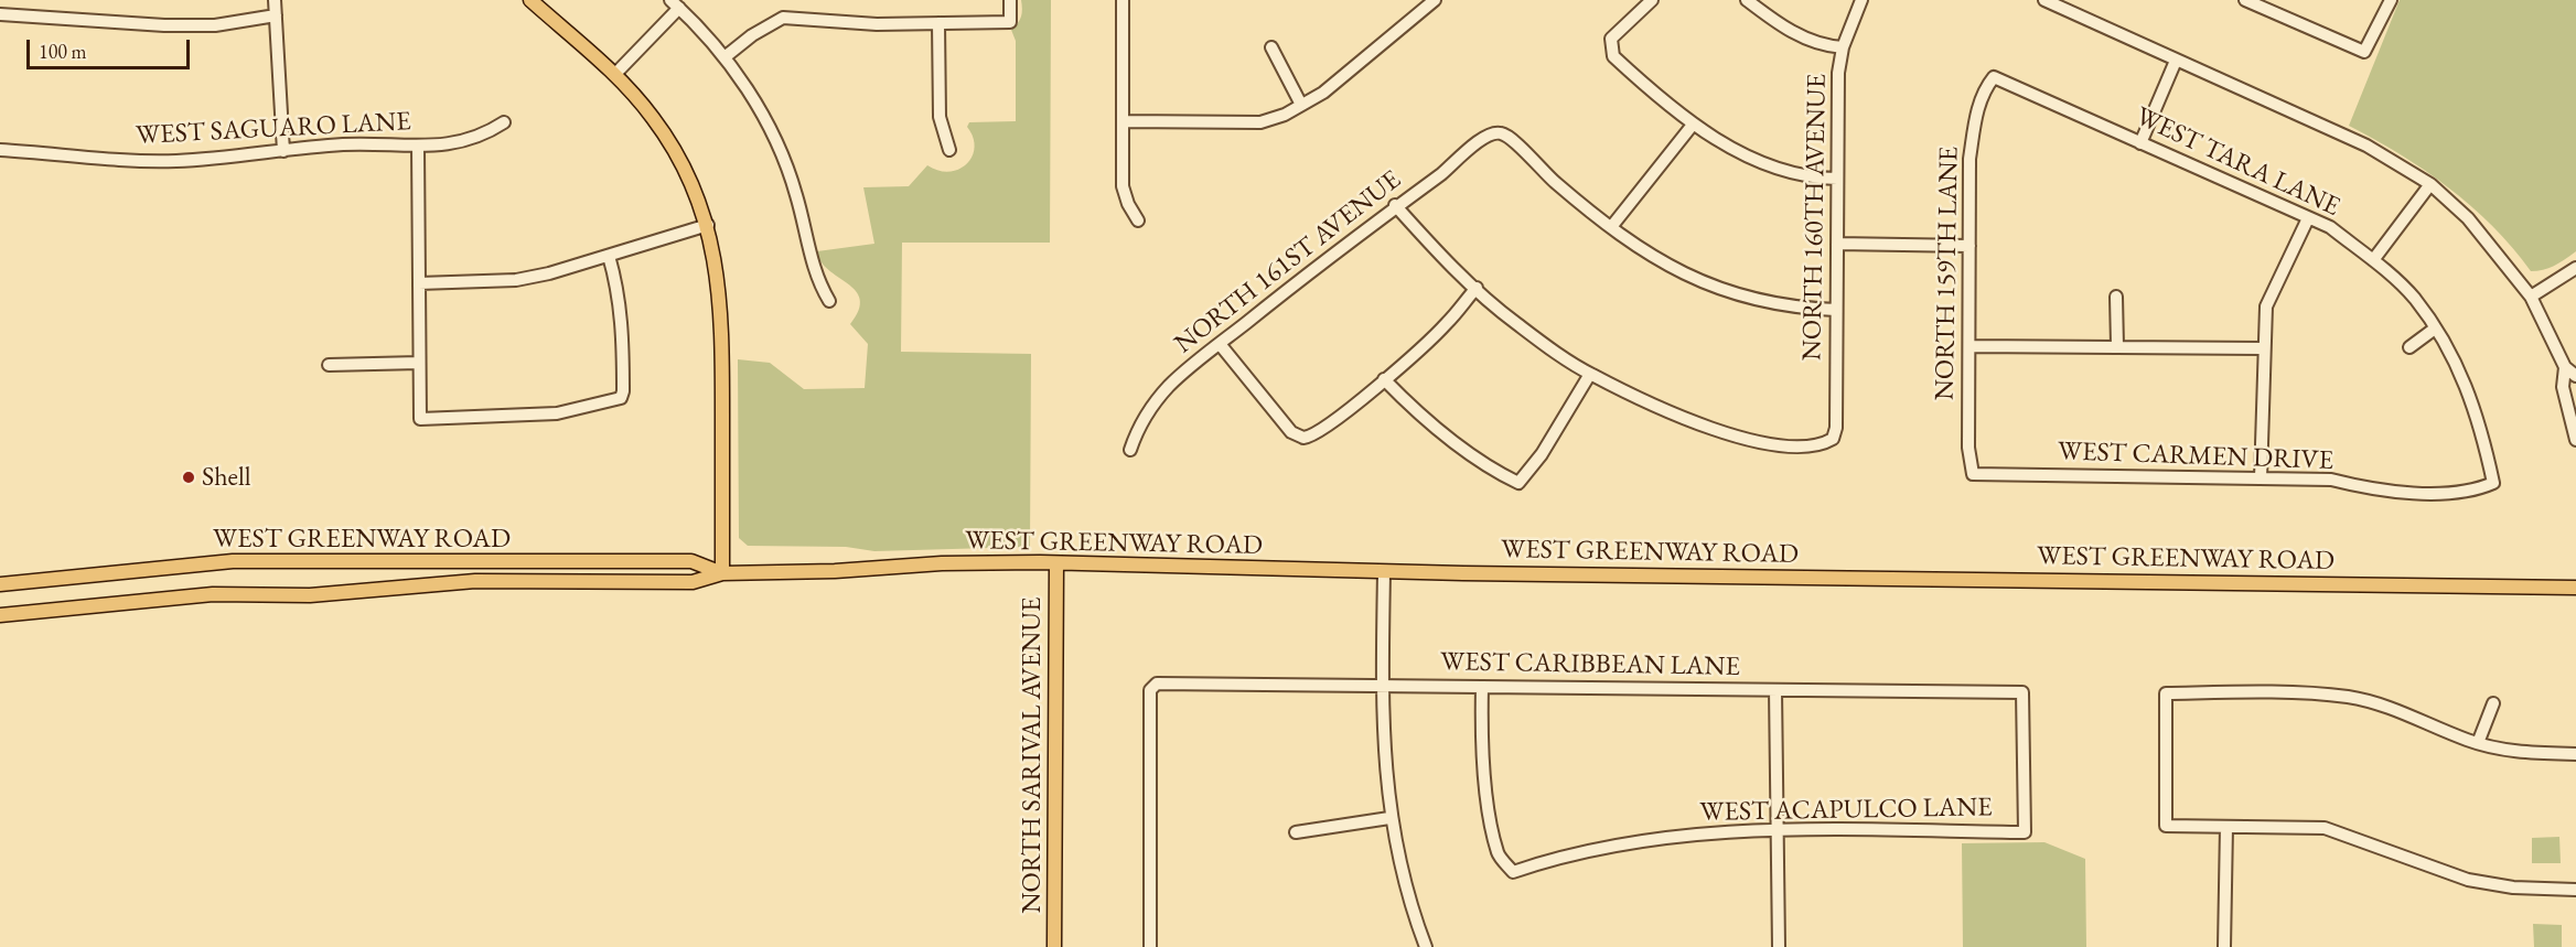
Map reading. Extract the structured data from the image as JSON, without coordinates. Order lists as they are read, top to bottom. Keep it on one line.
{"streets":{"main road":["WEST GREENWAY ROAD","NORTH SARIVAL AVENUE"],"street":["WEST SAGUARO LANE","WEST TARA LANE","NORTH 160TH AVENUE","NORTH 161ST AVENUE","NORTH 159TH LANE","WEST CARMEN DRIVE","WEST CARIBBEAN LANE","WEST ACAPULCO LANE"]},"crossings":[["WEST TARA LANE","NORTH 159TH LANE"],["WEST TARA LANE","WEST CARMEN DRIVE"],["NORTH 159TH LANE","WEST CARMEN DRIVE"],["WEST GREENWAY ROAD","NORTH SARIVAL AVENUE"],["WEST CARIBBEAN LANE","WEST ACAPULCO LANE"]],"places":["Shell"],"scale_bar":"100 m"}
